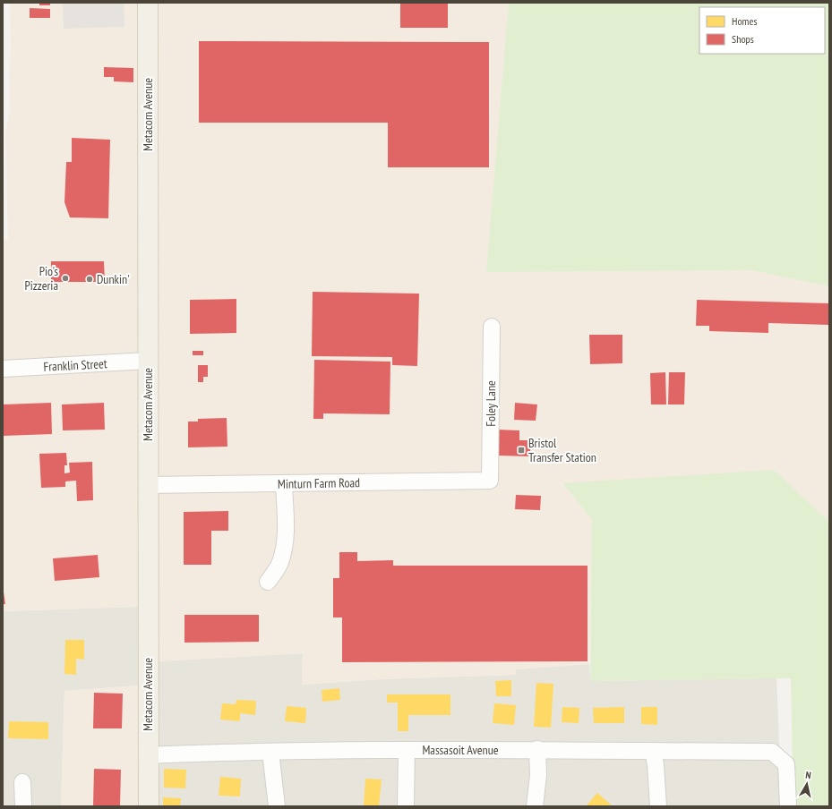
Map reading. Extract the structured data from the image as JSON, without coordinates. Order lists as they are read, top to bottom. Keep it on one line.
{"streets":{"main road":["Metacom Avenue"],"street":["Franklin Street","Foley Lane","Minturn Farm Road","Massasoit Avenue"]},"crossings":[["Metacom Avenue","Franklin Street"],["Metacom Avenue","Minturn Farm Road"],["Metacom Avenue","Massasoit Avenue"],["Foley Lane","Minturn Farm Road"]],"places":{"other":["Pio's Pizzeria","Dunkin'"],"transit":["Bristol Transfer Station"]},"legend":["Homes","Shops"],"north":"top"}
